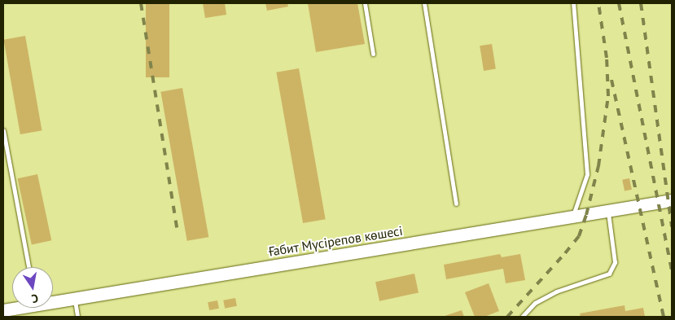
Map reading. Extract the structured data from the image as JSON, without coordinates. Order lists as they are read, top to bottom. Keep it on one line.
{"streets":{"main road":["Ғабит Мүсірепов көшесі"]},"north":"bottom"}
